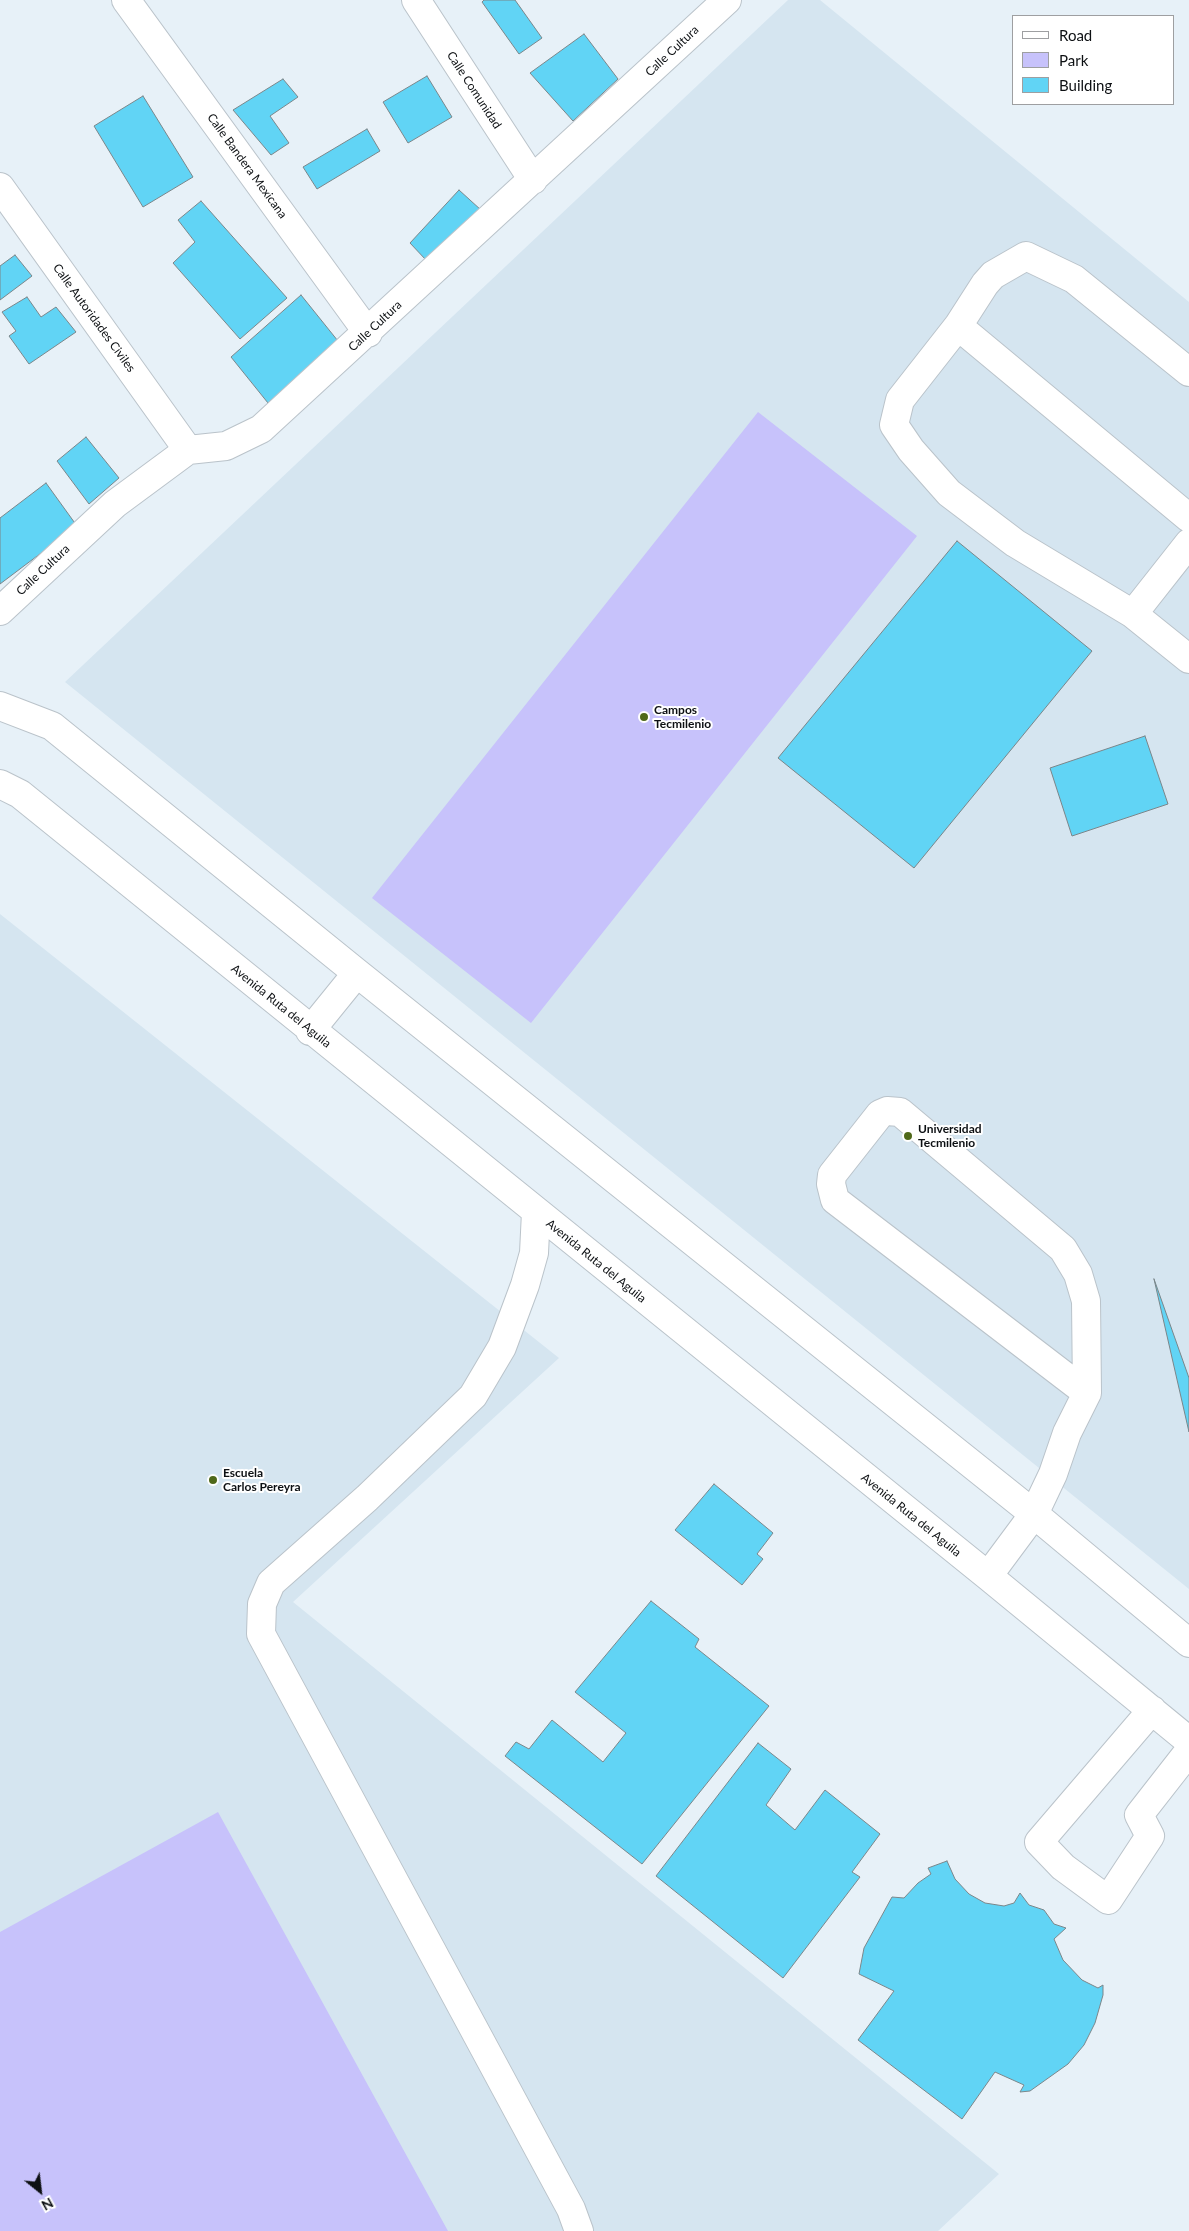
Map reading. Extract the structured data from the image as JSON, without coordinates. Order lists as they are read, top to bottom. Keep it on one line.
{"streets":{"street":["Calle Cultura","Calle Comunidad","Calle Bandera Mexicana","Calle Autoridades Civiles","Avenida Ruta del Aguila"]},"crossings":[["Calle Cultura","Calle Comunidad"],["Calle Cultura","Calle Bandera Mexicana"],["Calle Cultura","Calle Autoridades Civiles"]],"places":["Campos Tecmilenio","Universidad Tecmilenio","Escuela Carlos Pereyra"],"legend":["Road","Park","Building"],"north":"bottom right"}
